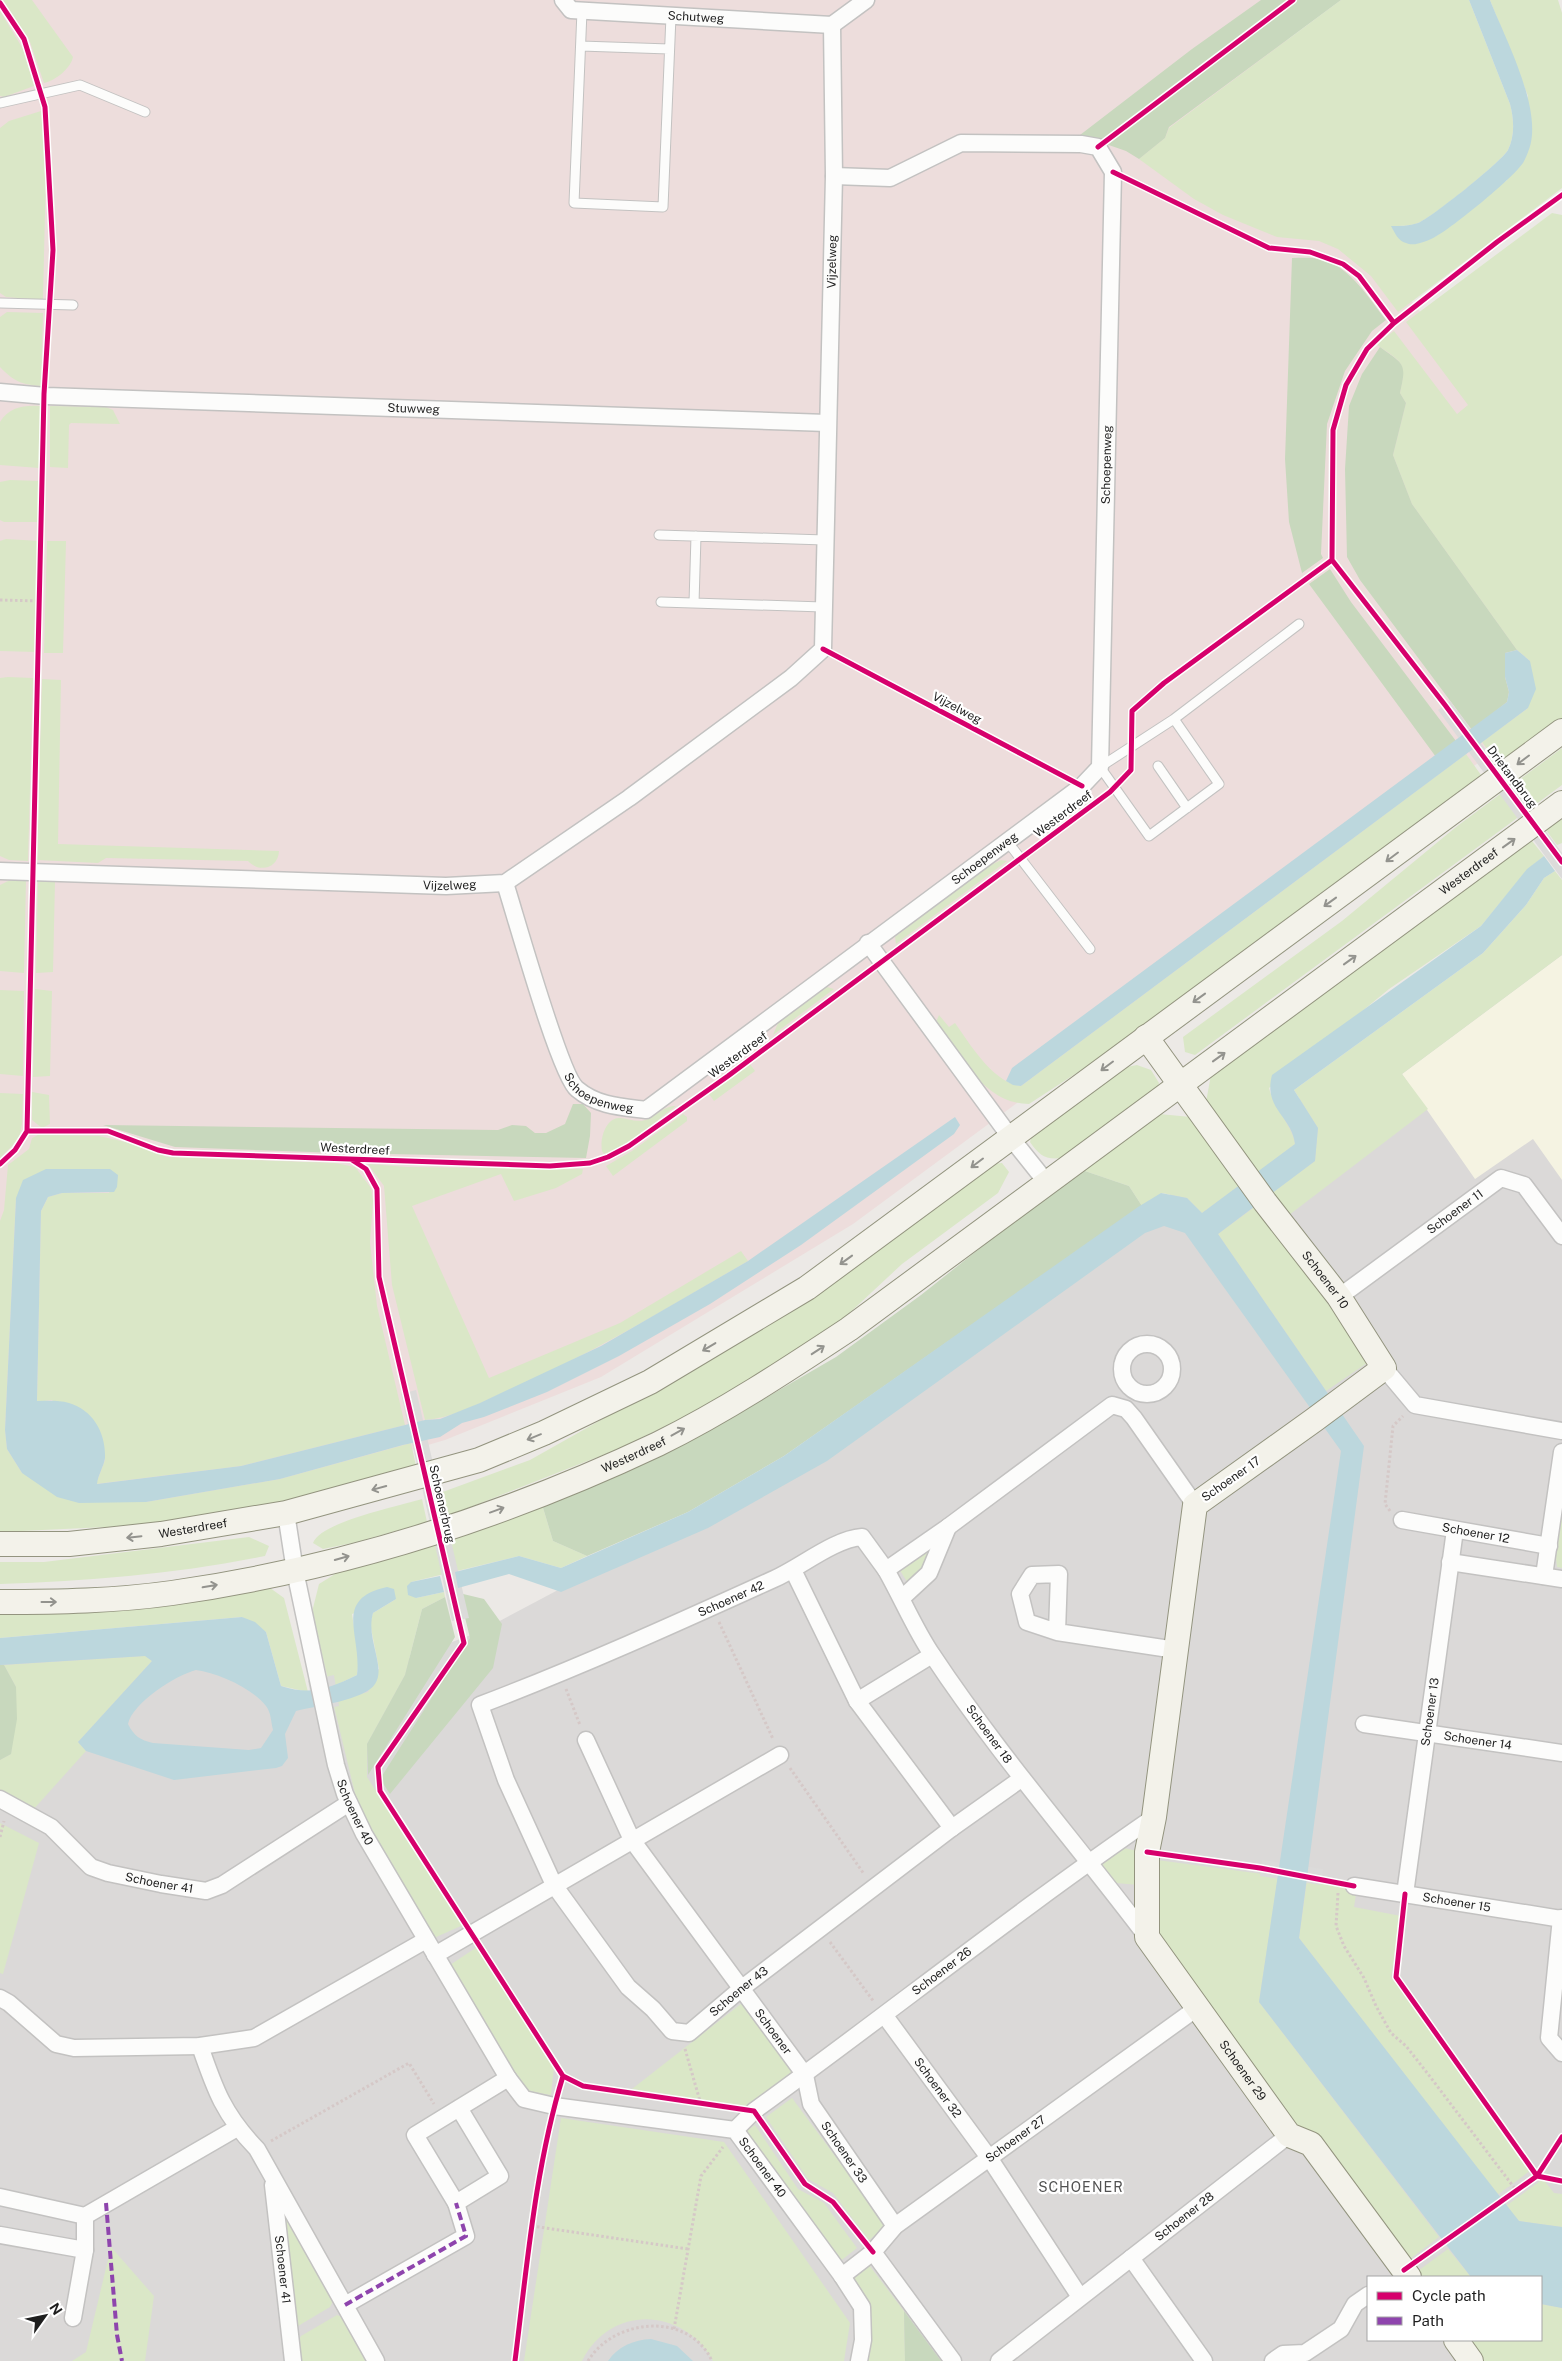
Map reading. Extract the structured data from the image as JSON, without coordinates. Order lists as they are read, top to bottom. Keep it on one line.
{"streets":{"main road":["Westerdreef","Schoener 10","Schoener 17","Schoener 29"],"street":["Schutweg","Vijzelweg","Stuwweg","Schoepenweg","Schoener 11","Schoener 12","Schoener 42","Schoener 13","Schoener 18","Schoener 14","Schoener 40","Schoener 41","Schoener 15","Schoener 26","Schoener 43","Schoener","Schoener 32","Schoener 27","Schoener 33","Schoener 28"],"cycle path":["Drietandbrug","Schoenerbrug"]},"crossings":[["Schutweg","Vijzelweg"],["Vijzelweg","Stuwweg"],["Vijzelweg","Schoepenweg"],["Westerdreef","Schoener 10"],["Westerdreef","Schoener 40"],["Schoener 11","Schoener 10"],["Schoener 10","Schoener 17"],["Schoener 17","Schoener 26"],["Schoener 17","Schoener 29"],["Schoener 12","Schoener 13"],["Schoener 42","Schoener 18"],["Schoener 13","Schoener 14"],["Schoener 13","Schoener 15"],["Schoener 18","Schoener 26"],["Schoener 18","Schoener 43"],["Schoener 18","Schoener 29"],["Schoener 40","Schoener 41"],["Schoener 40","Schoener 26"],["Schoener 40","Schoener 27"],["Schoener 26","Schoener"],["Schoener 26","Schoener 29"],["Schoener 26","Schoener 32"],["Schoener 26","Schoener 33"],["Schoener 43","Schoener"],["Schoener","Schoener 33"],["Schoener 29","Schoener 27"],["Schoener 29","Schoener 28"],["Schoener 32","Schoener 27"],["Schoener 27","Schoener 33"]],"districts":["SCHOENER"],"legend":["Cycle path","Path"],"north":"top right"}
